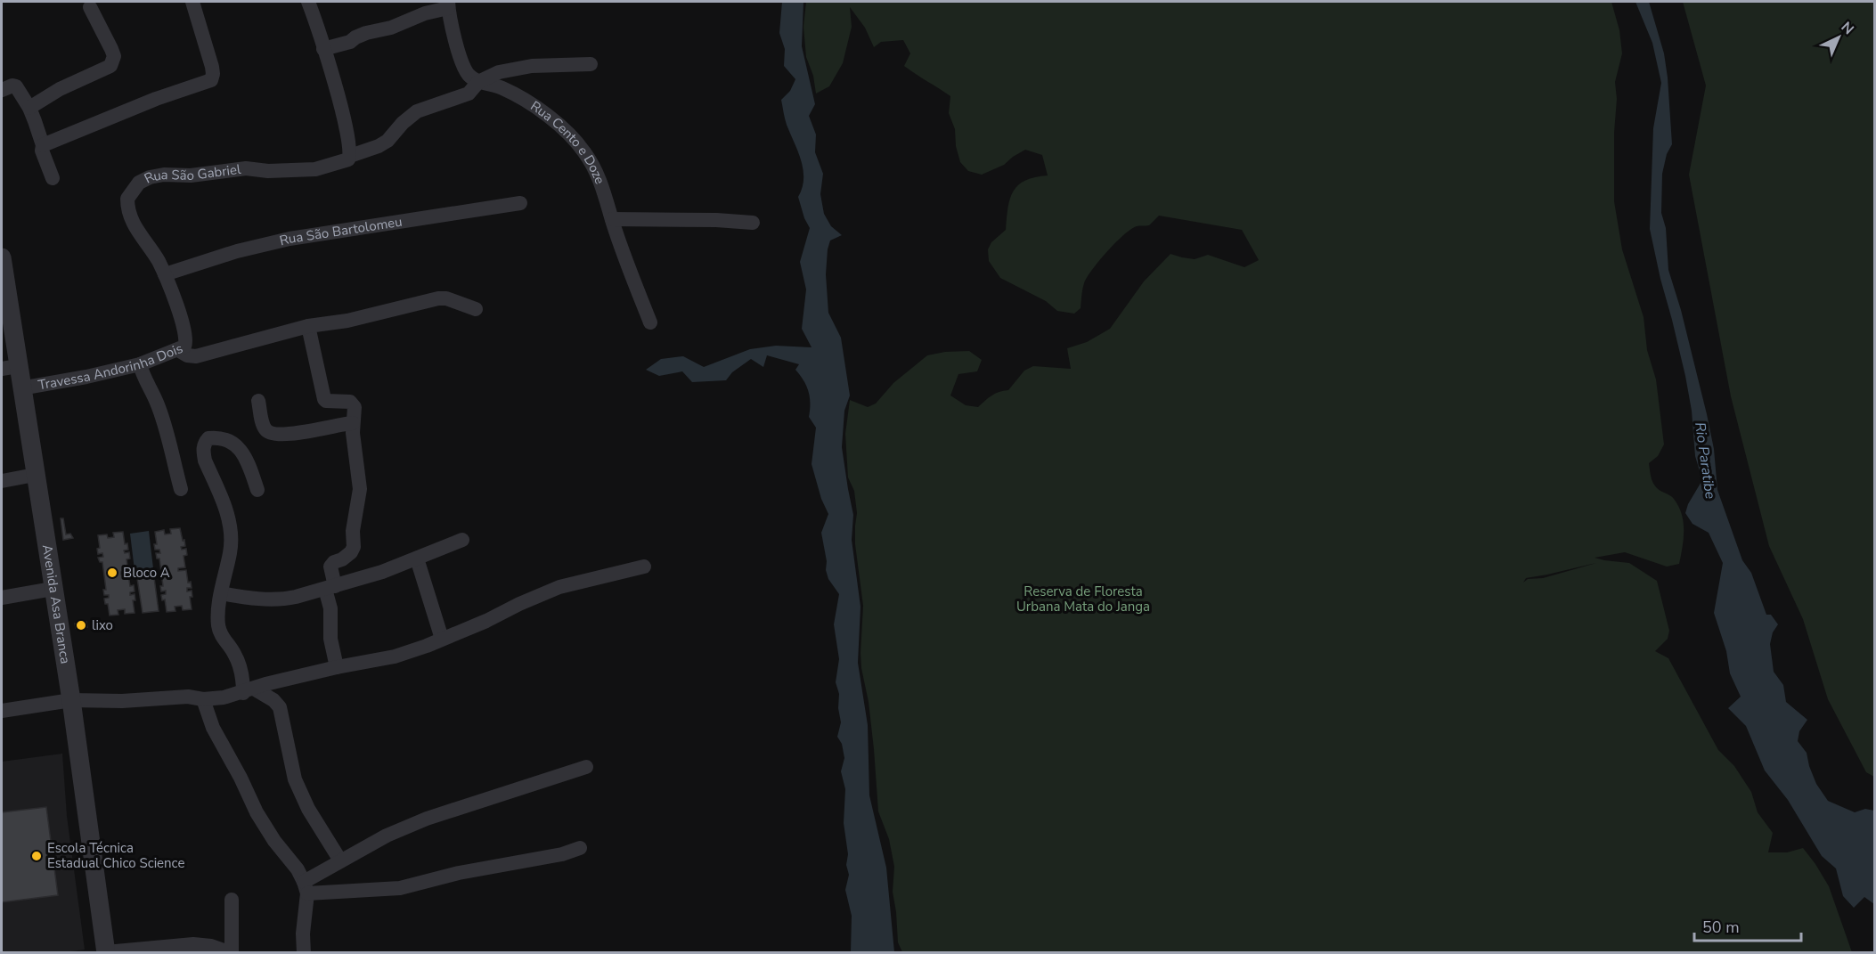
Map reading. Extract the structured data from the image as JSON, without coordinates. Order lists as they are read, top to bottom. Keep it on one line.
{"streets":{"street":["Rua Cento e Doze","Rua São Gabriel","Rua São Bartolomeu","Travessa Andorinha Dois","Avenida Asa Branca"]},"crossings":[["Rua São Gabriel","Travessa Andorinha Dois"],["Rua São Bartolomeu","Travessa Andorinha Dois"],["Travessa Andorinha Dois","Avenida Asa Branca"]],"water":["Rio Paratibe"],"parks":["Reserva de Floresta Urbana Mata do Janga"],"places":["Bloco A","lixo","Escola Técnica Estadual Chico Science"],"scale_bar":"50 m","north":"top right"}
